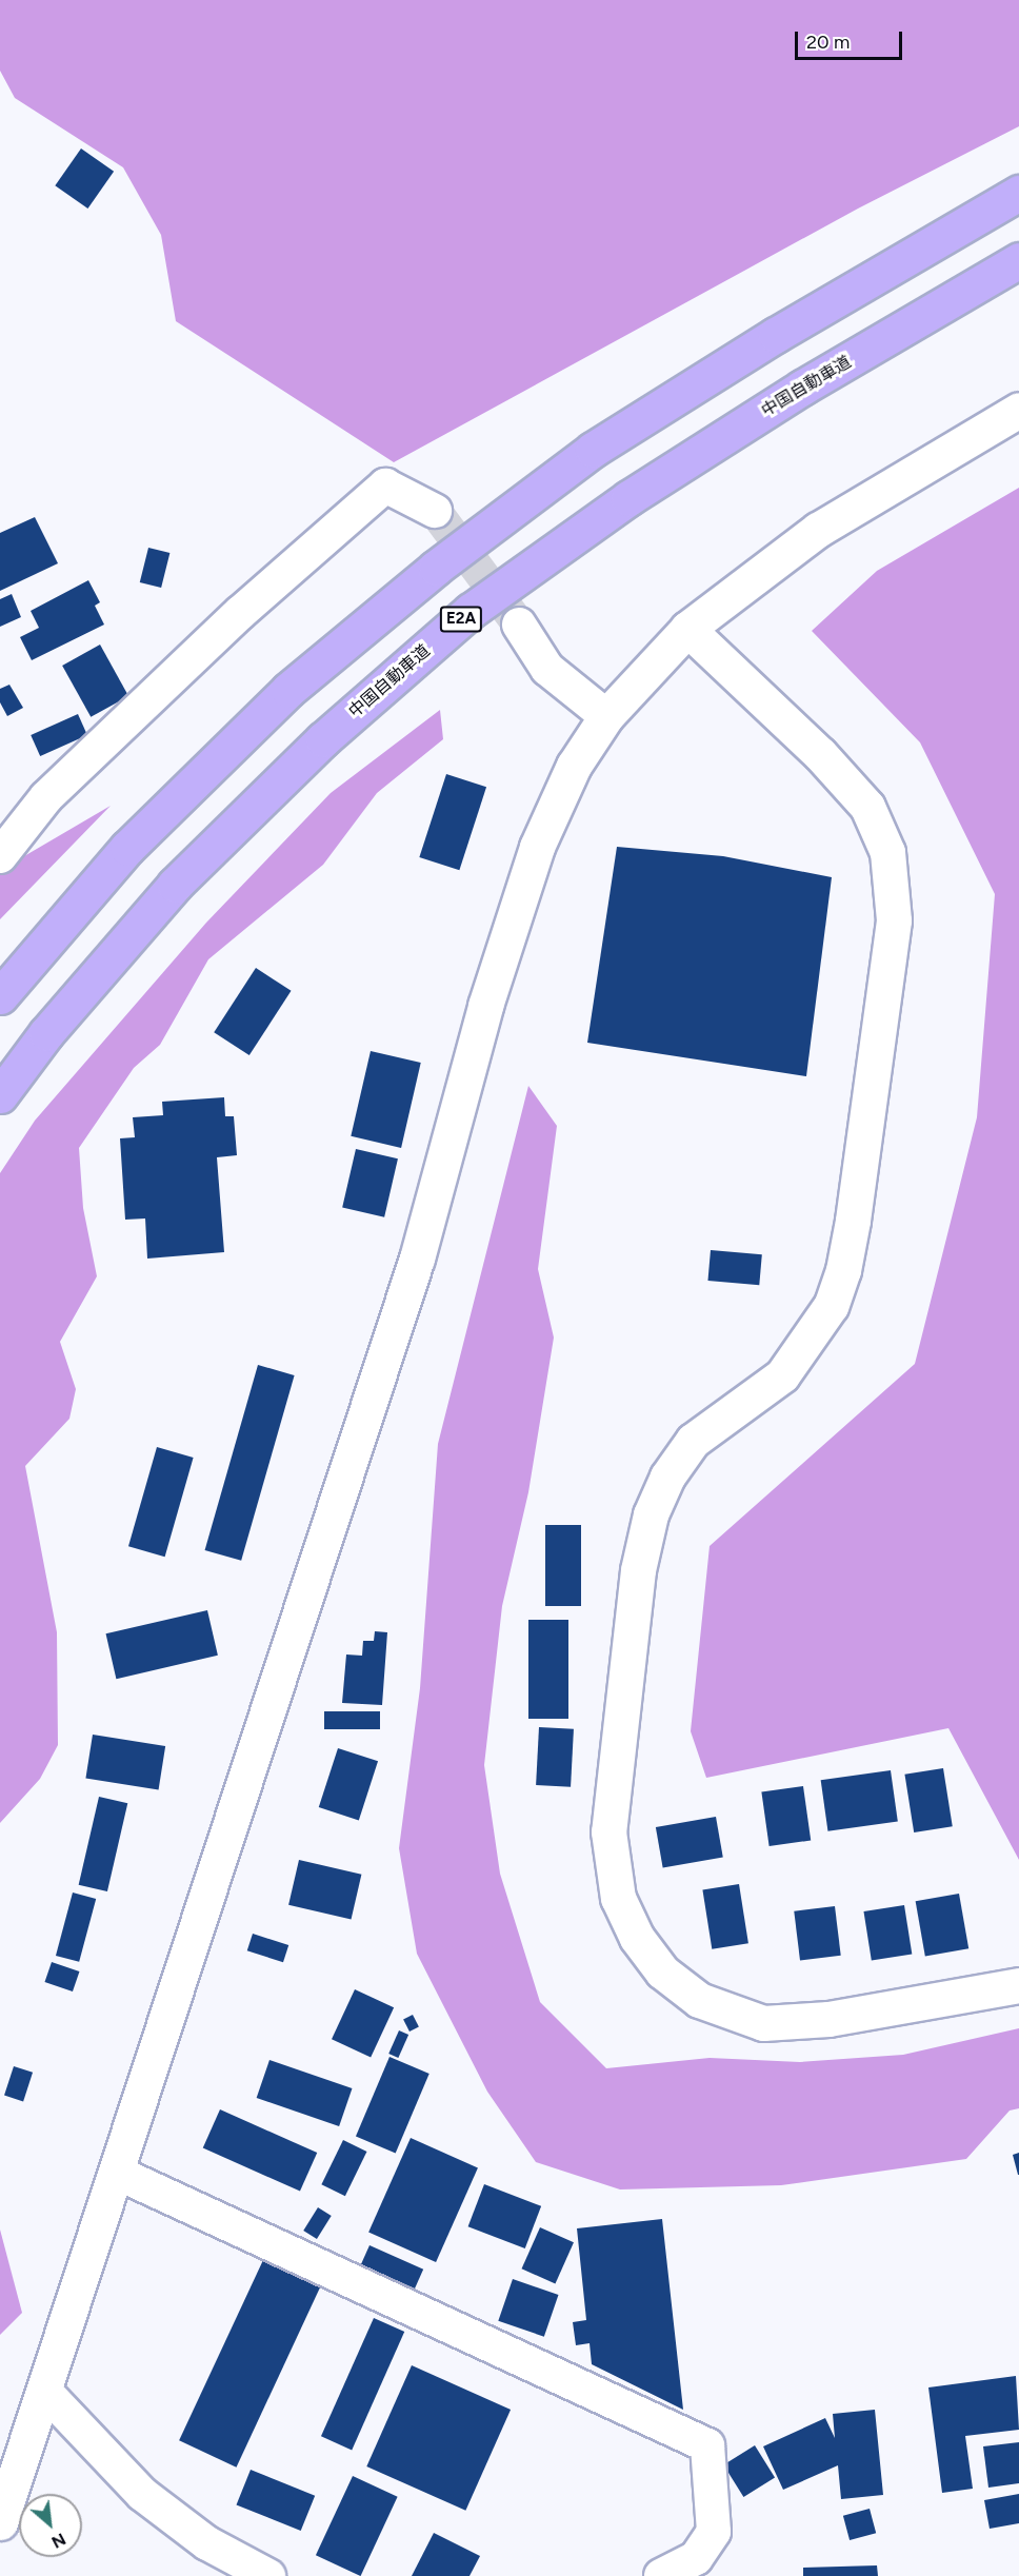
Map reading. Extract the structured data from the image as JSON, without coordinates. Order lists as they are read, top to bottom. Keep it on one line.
{"streets":{"highway":["中国自動車道","E2A"]},"scale_bar":"20 m","north":"bottom right"}
